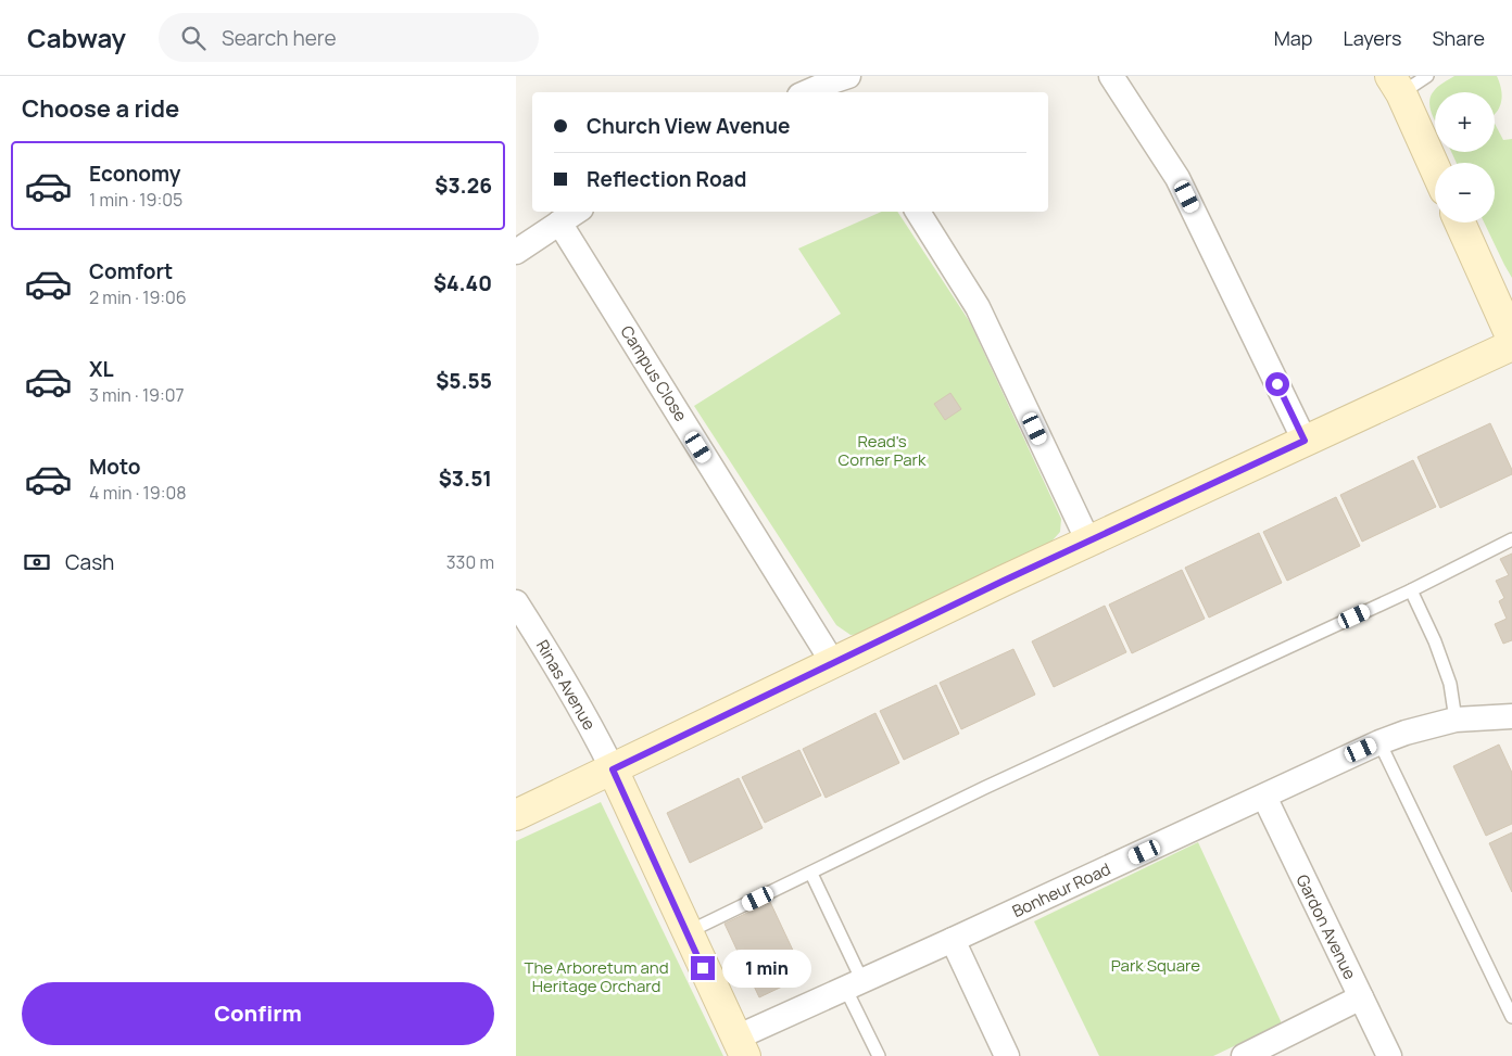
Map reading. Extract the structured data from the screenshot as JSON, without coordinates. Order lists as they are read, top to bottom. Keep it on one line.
{"streets":{"street":["Campus Close","Rinas Avenue","Bonheur Road","Gardon Avenue"]},"crossings":[["Bonheur Road","Gardon Avenue"]],"parks":["Read's Corner Park","Park Square","The Arboretum and Heritage Orchard"],"page":{"header":"Cabway","search":"Search here","nav":["Map","Layers","Share"],"heading":"Choose a ride","map_buttons":["+","−"],"banner":["Church View Avenue","Reflection Road"],"list":[{"name":"Economy","note":"1 min · 19:05","value":"$3.26"},{"name":"Comfort","note":"2 min · 19:06","value":"$4.40"},{"name":"XL","note":"3 min · 19:07","value":"$5.55"},{"name":"Moto","note":"4 min · 19:08","value":"$3.51"}],"pay":["Cash","330 m"],"bubble":"1 min","buttons":"Confirm"}}
